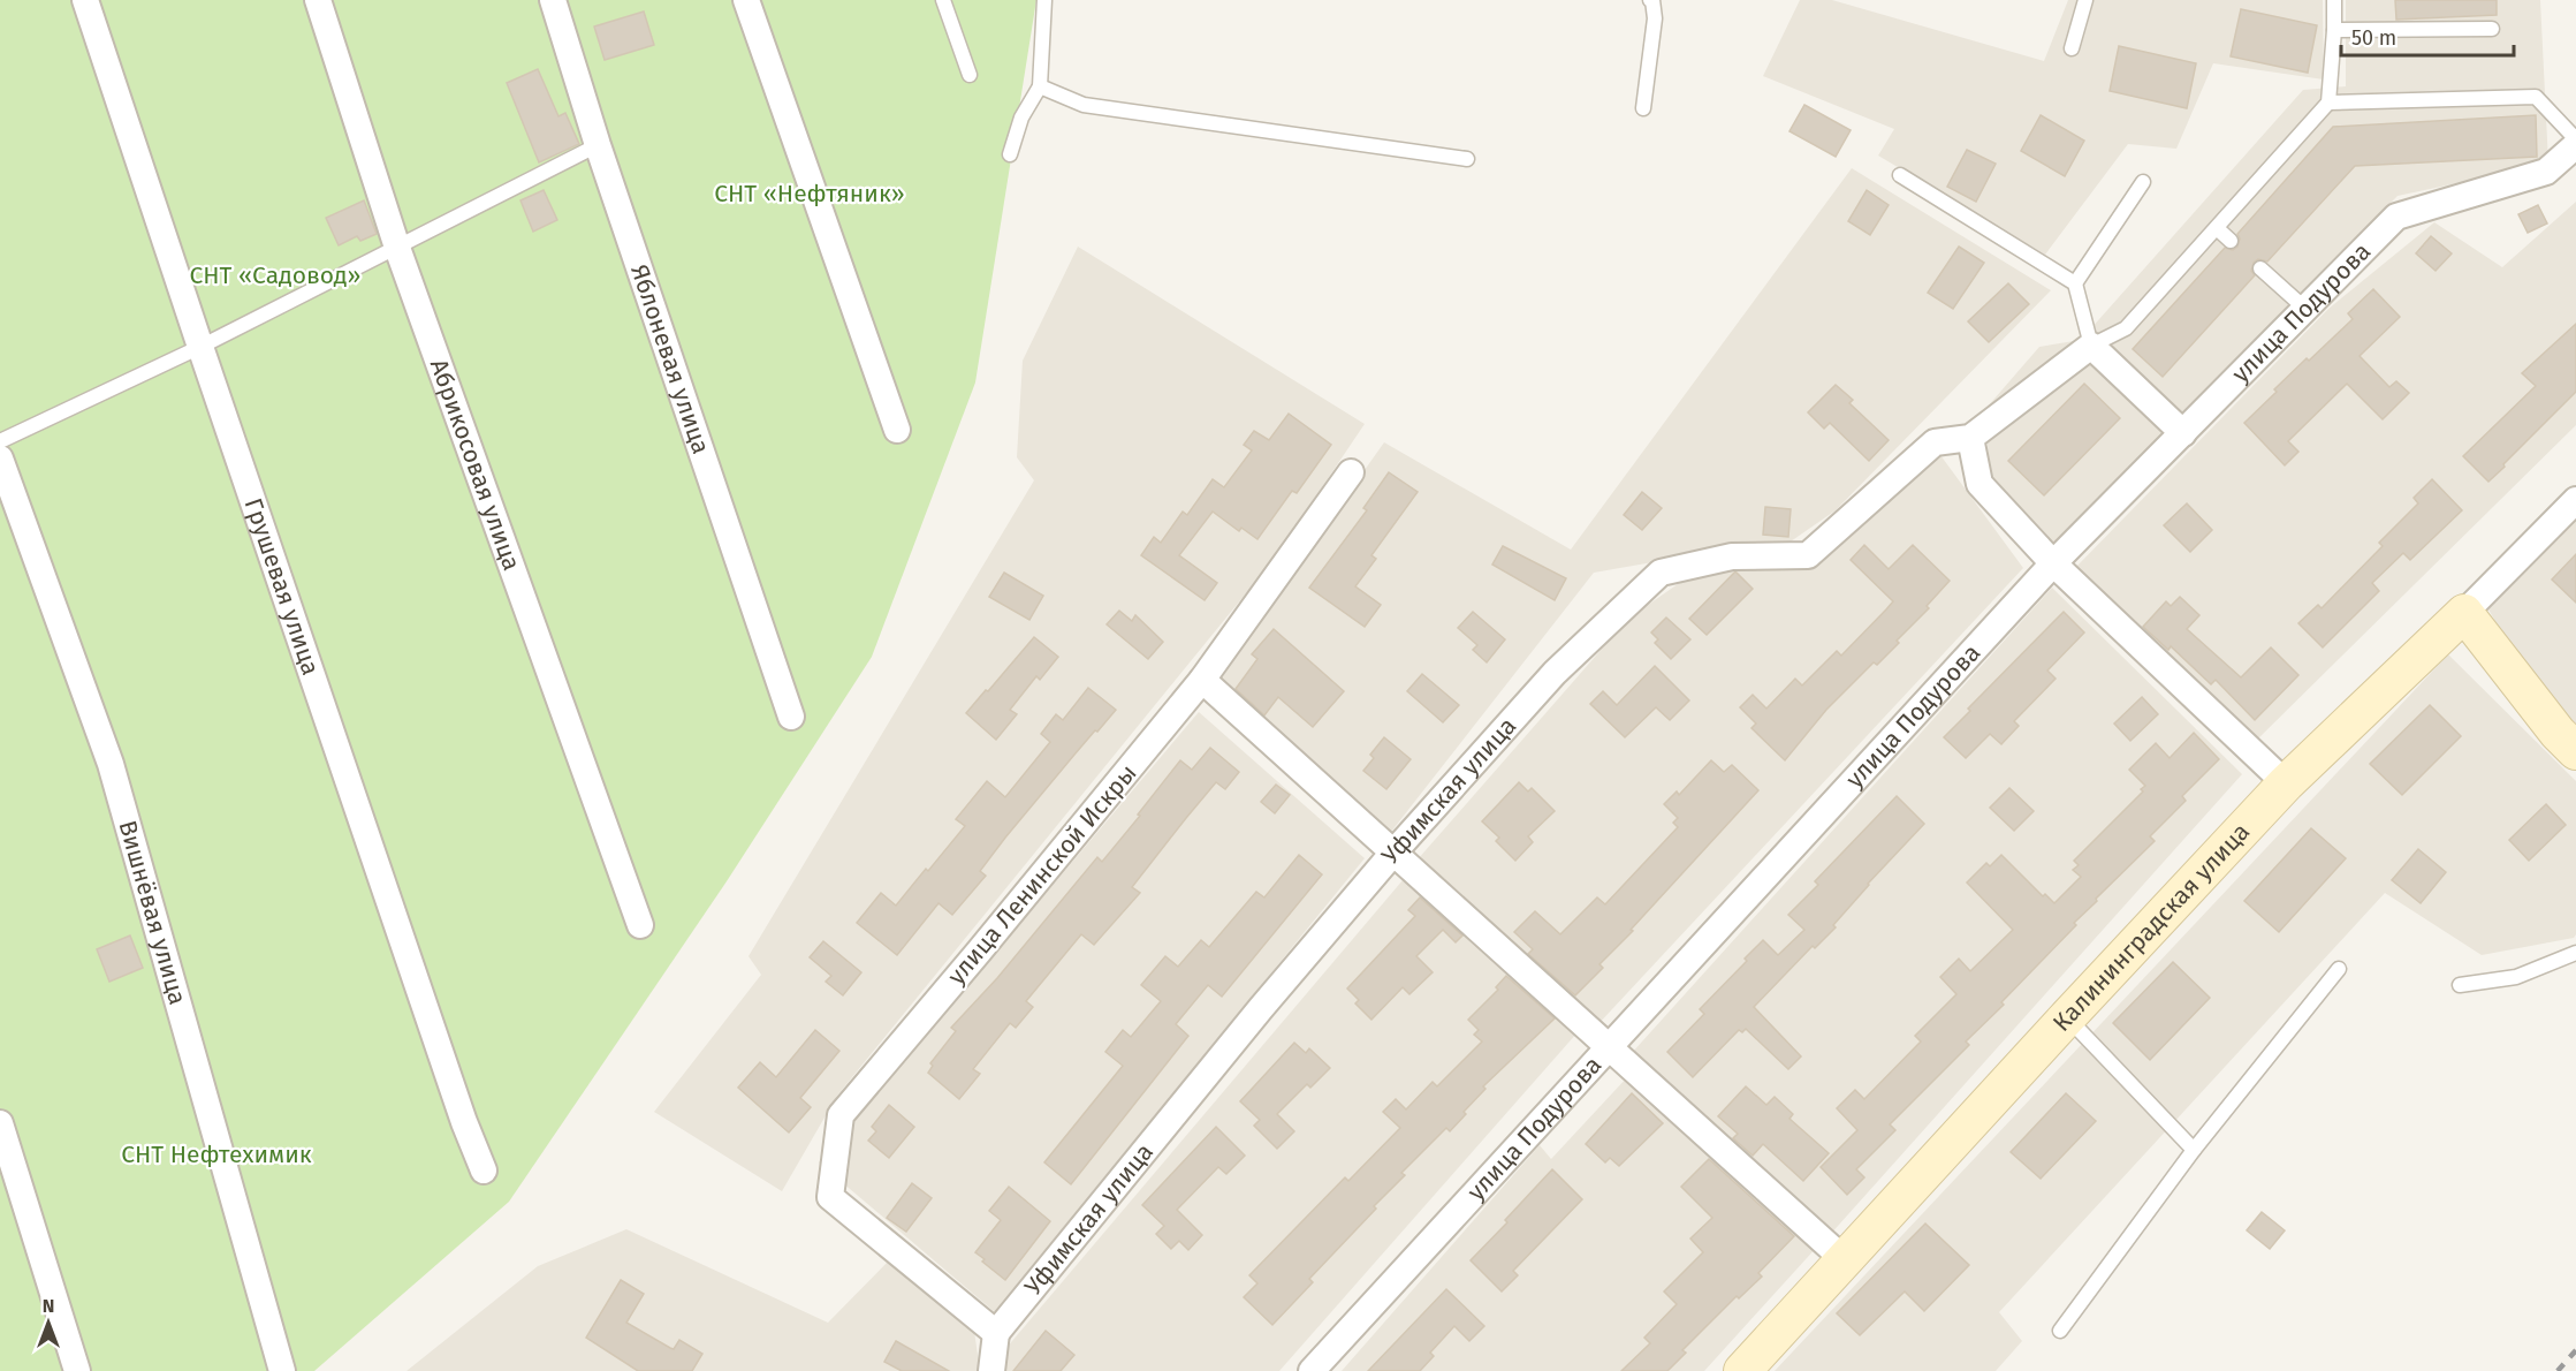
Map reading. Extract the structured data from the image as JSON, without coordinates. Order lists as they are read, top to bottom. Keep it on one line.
{"streets":{"street":["улица Подурова","Яблоневая улица","Абрикосовая улица","Грушевая улица","Уфимская улица","улица Ленинской Искры","Вишнёвая улица","Калининградская улица"]},"crossings":[["Уфимская улица","улица Ленинской Искры"]],"parks":["СНТ «Нефтяник»","СНТ «Садовод»","СНТ Нефтехимик"],"scale_bar":"50 m","north":"top"}
